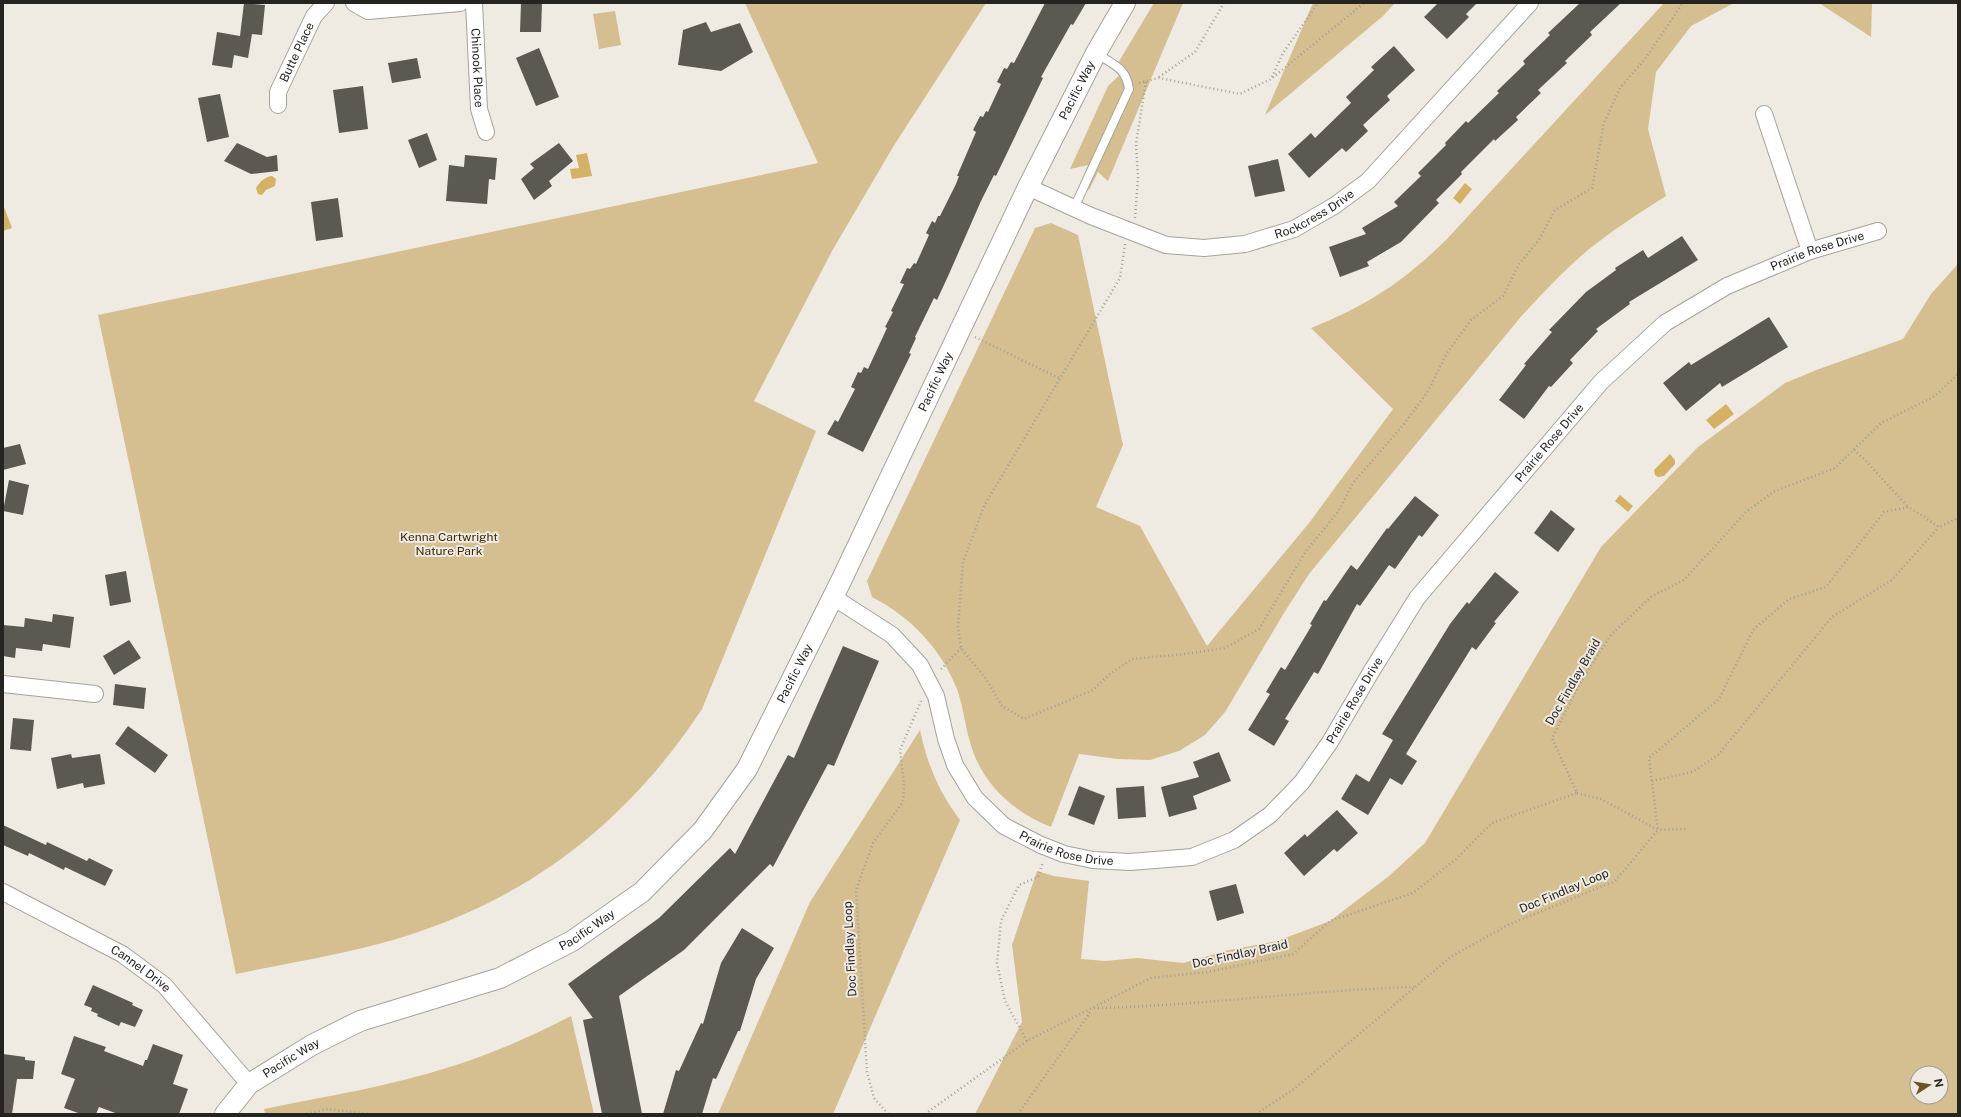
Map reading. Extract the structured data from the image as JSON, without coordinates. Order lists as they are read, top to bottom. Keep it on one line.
{"streets":{"street":["Butte Place","Chinook Place","Pacific Way","Rockcress Drive","Prairie Rose Drive","Cannel Drive"],"path":["Doc Findlay Braid","Doc Findlay Loop"]},"crossings":[["Pacific Way","Rockcress Drive"],["Pacific Way","Prairie Rose Drive"],["Pacific Way","Cannel Drive"]],"parks":["Kenna Cartwright Nature Park"],"north":"right"}
